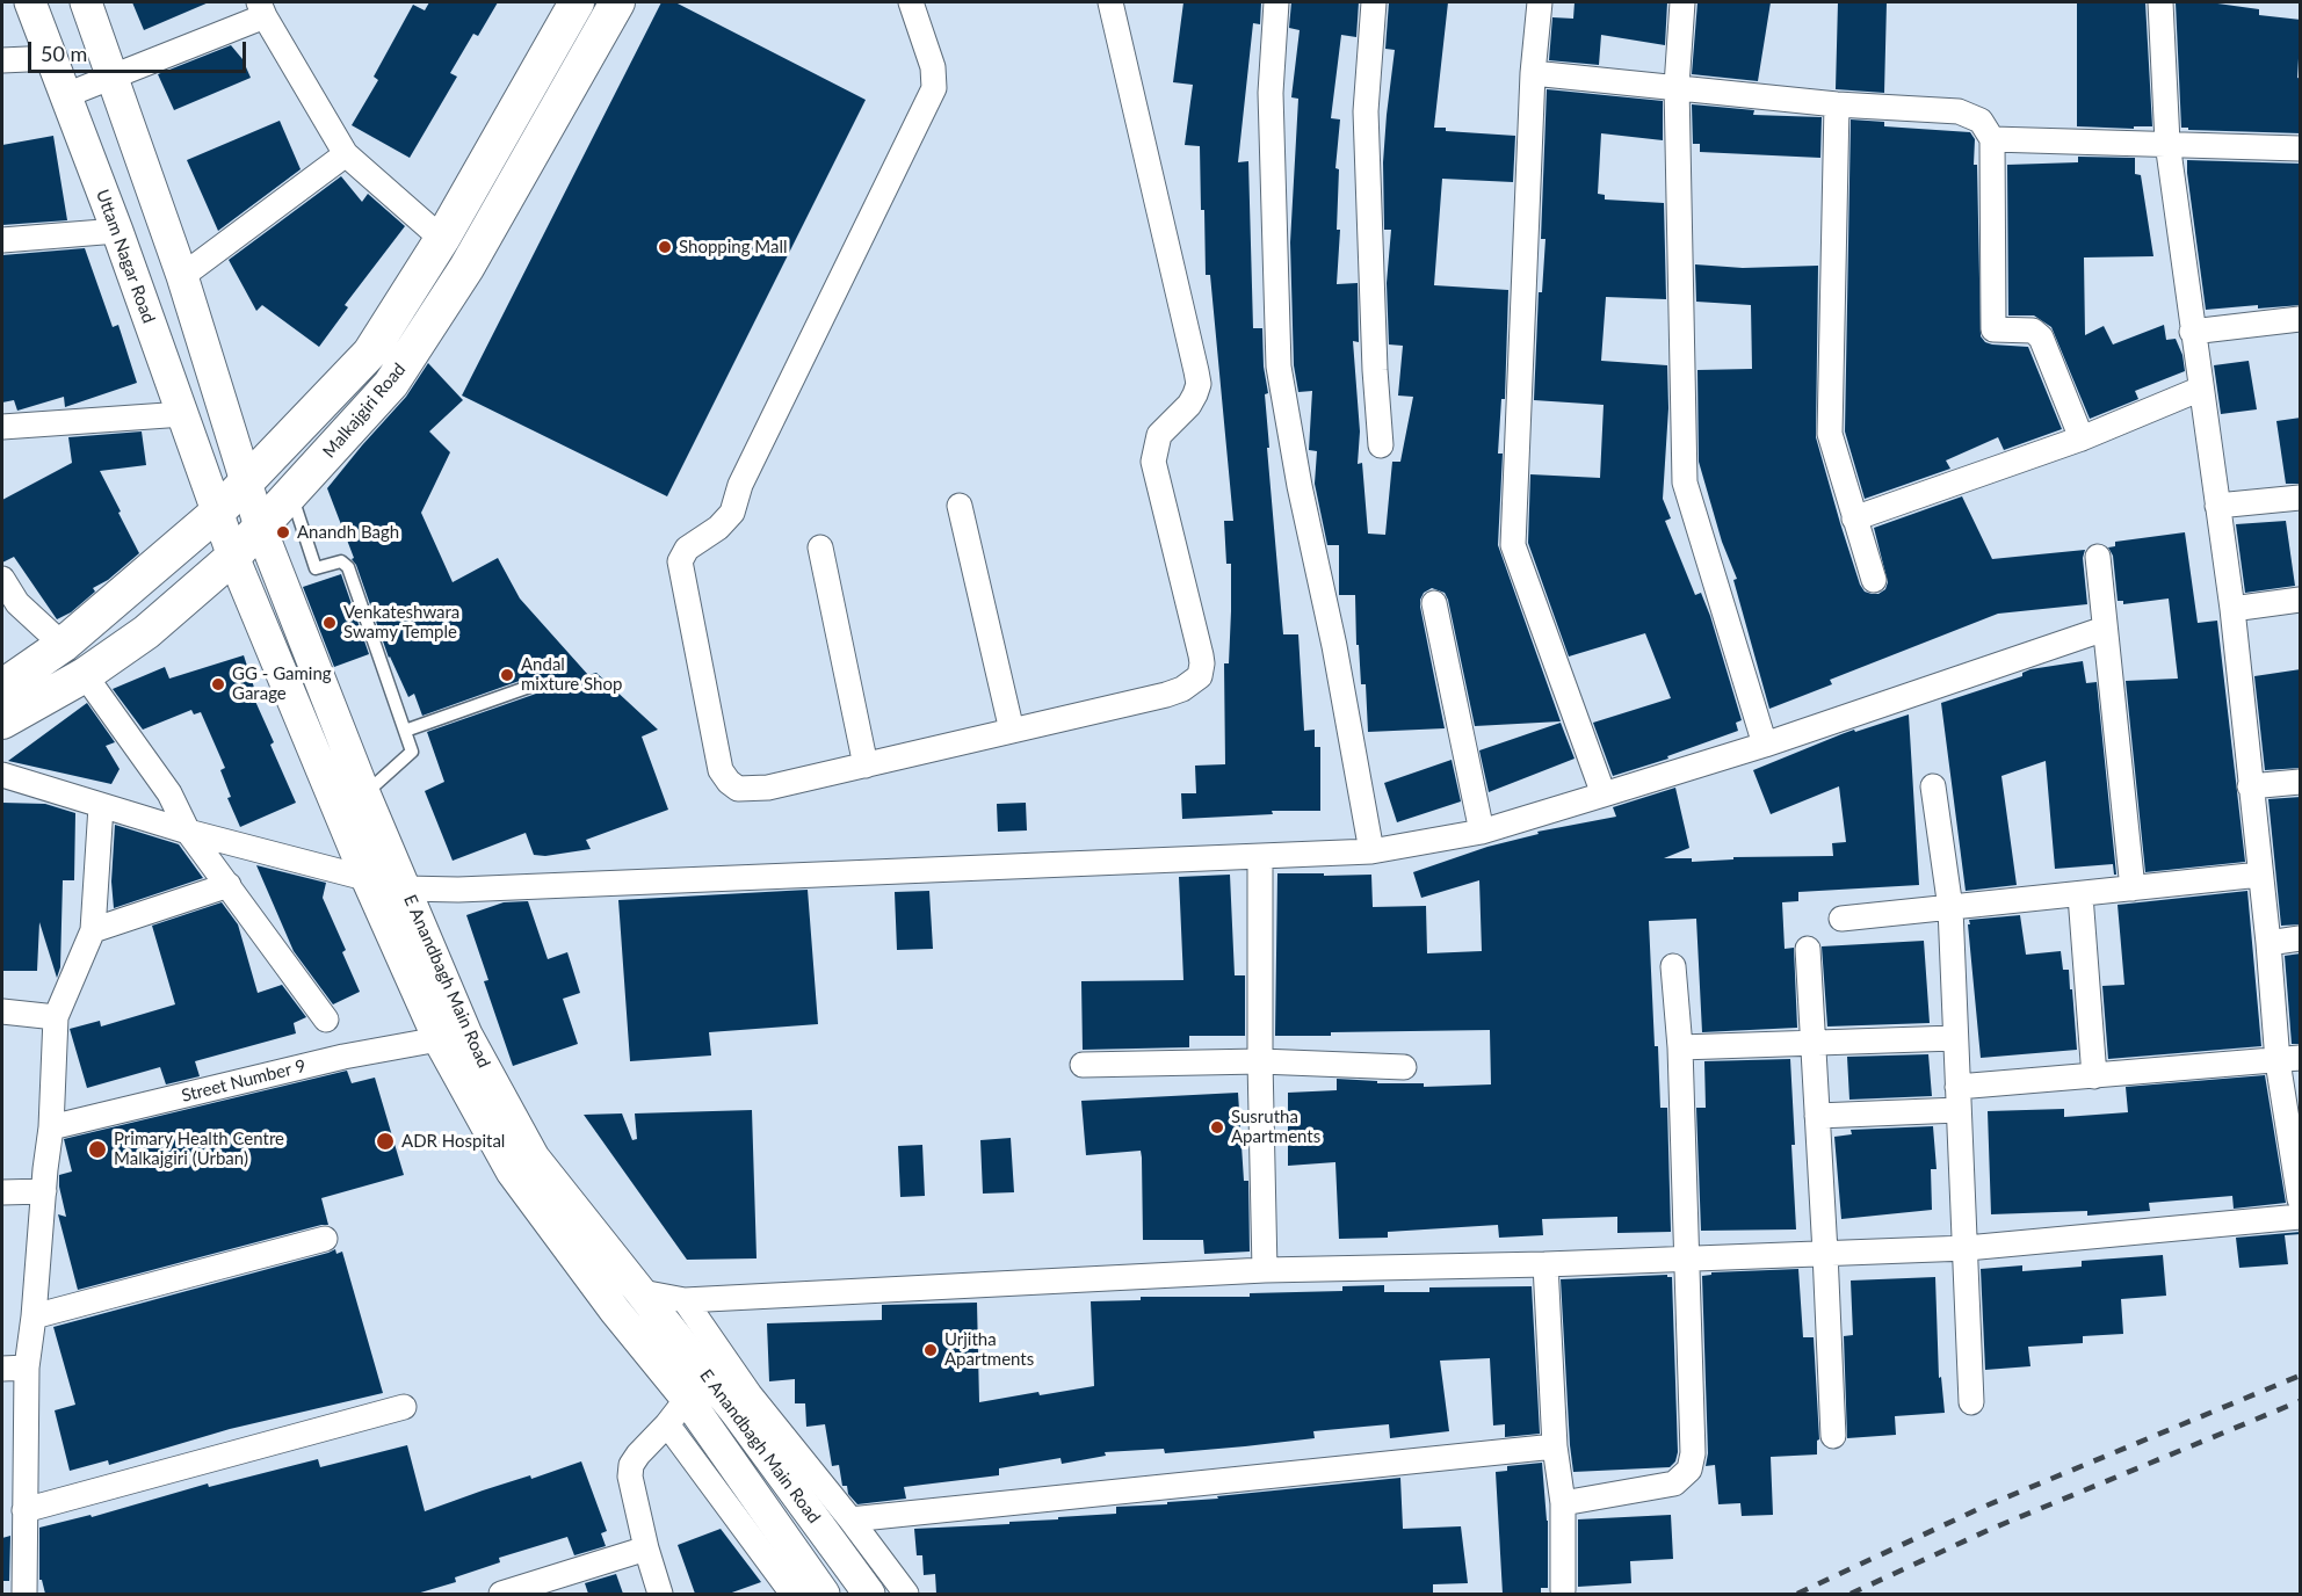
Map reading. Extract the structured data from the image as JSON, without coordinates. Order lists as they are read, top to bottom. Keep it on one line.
{"streets":{"main road":["Malkajgiri Road"],"street":["Uttam Nagar Road","E Anandbagh Main Road","Street Number 9"]},"crossings":[["Uttam Nagar Road","Malkajgiri Road"],["Uttam Nagar Road","E Anandbagh Main Road"],["Malkajgiri Road","E Anandbagh Main Road"],["E Anandbagh Main Road","Street Number 9"]],"places":["Shopping Mall","Anandh Bagh","Venkateshwara Swamy Temple","Andal mixture Shop","GG - Gaming Garage","Susrutha Apartments","ADR Hospital","Primary Health Centre Malkajgiri (Urban)","Urjitha Apartments"],"scale_bar":"50 m"}
